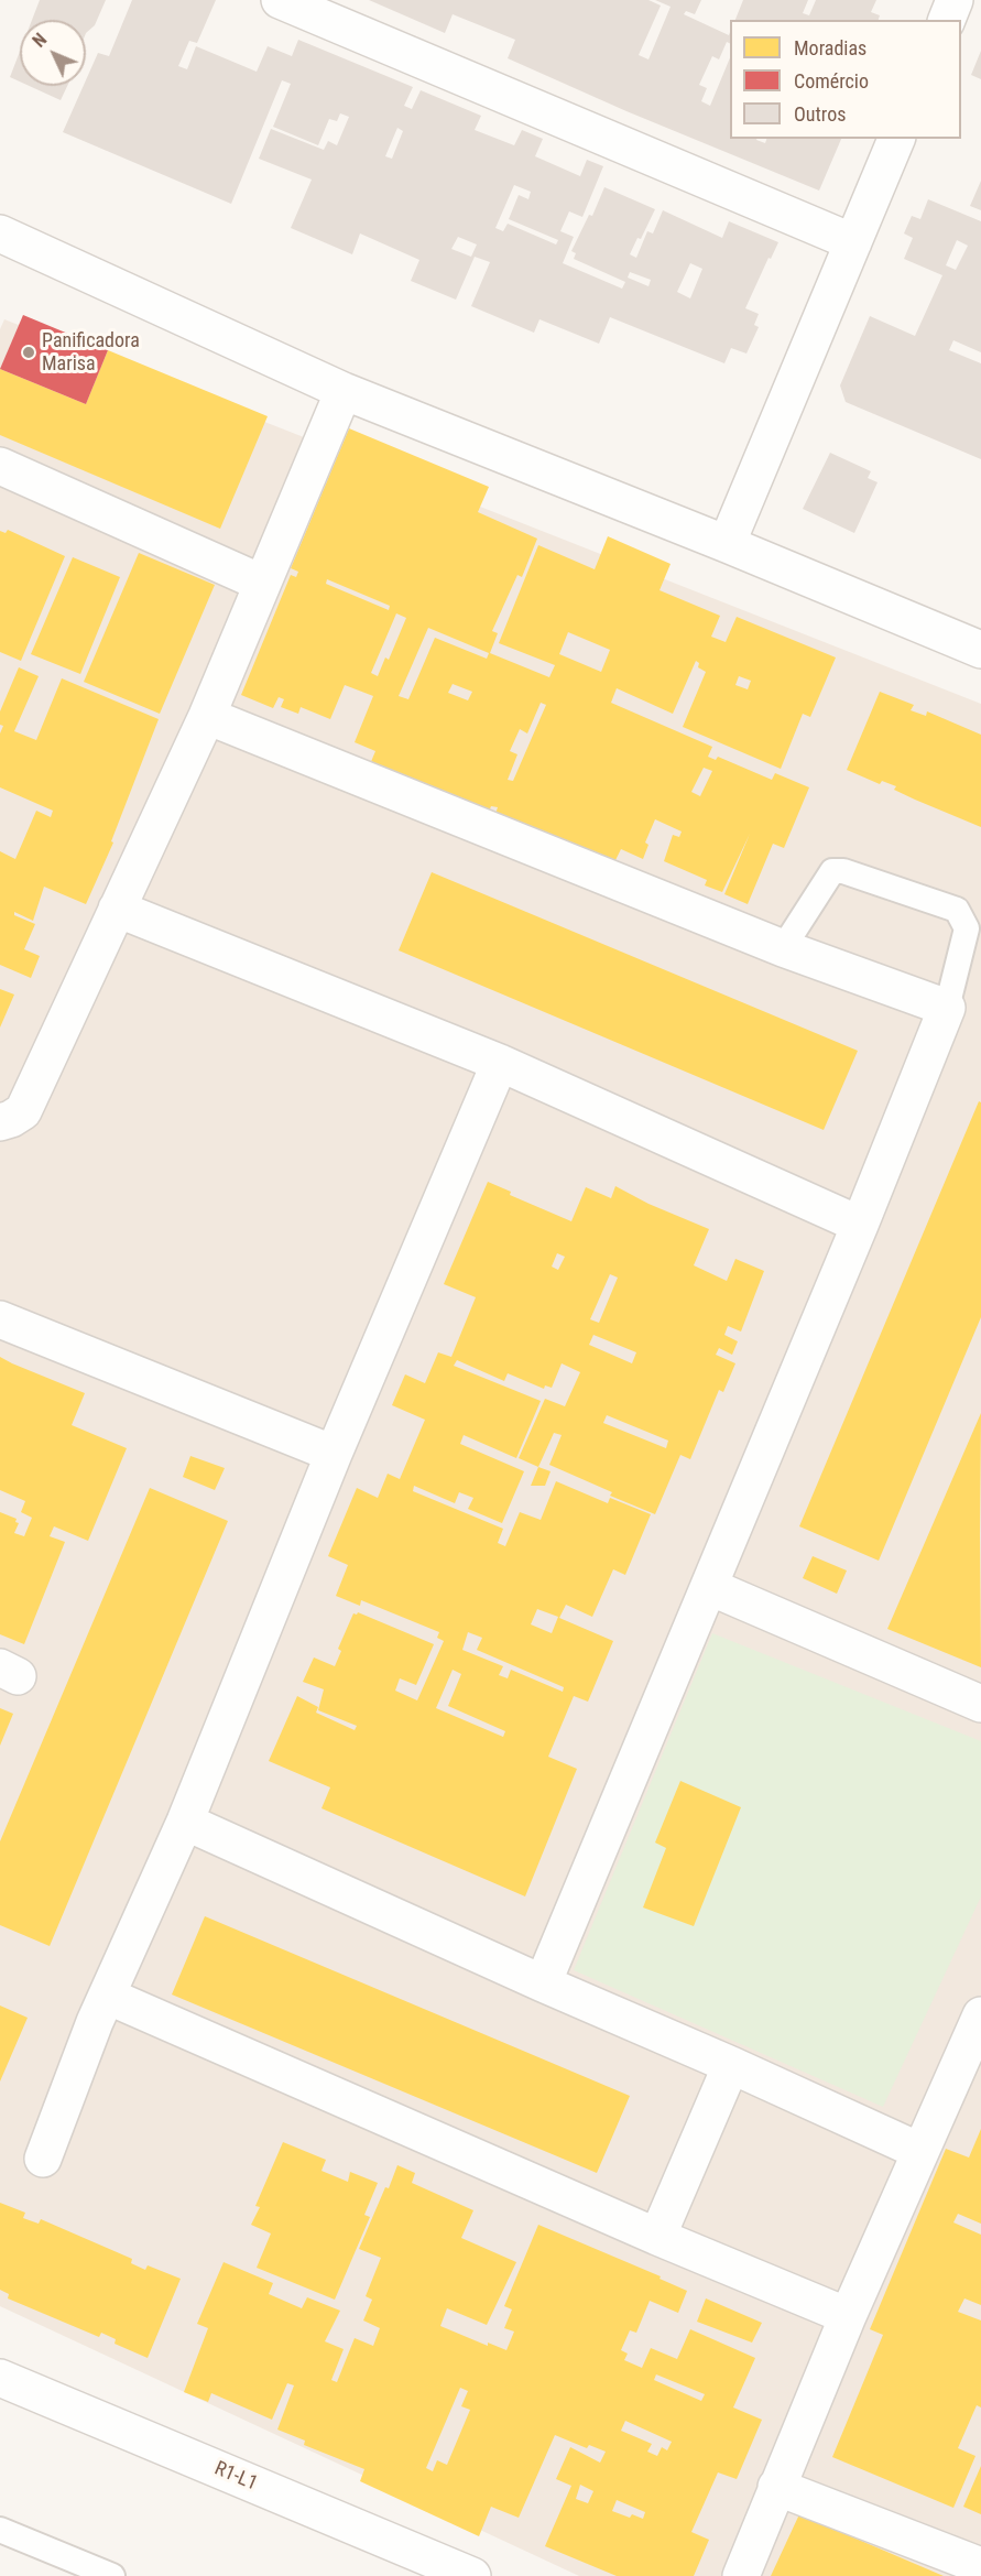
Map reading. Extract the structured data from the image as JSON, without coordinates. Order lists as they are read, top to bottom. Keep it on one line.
{"streets":{"street":["R1-L1"]},"places":["Panificadora Marisa"],"legend":["Moradias","Comércio","Outros"],"north":"top left"}
